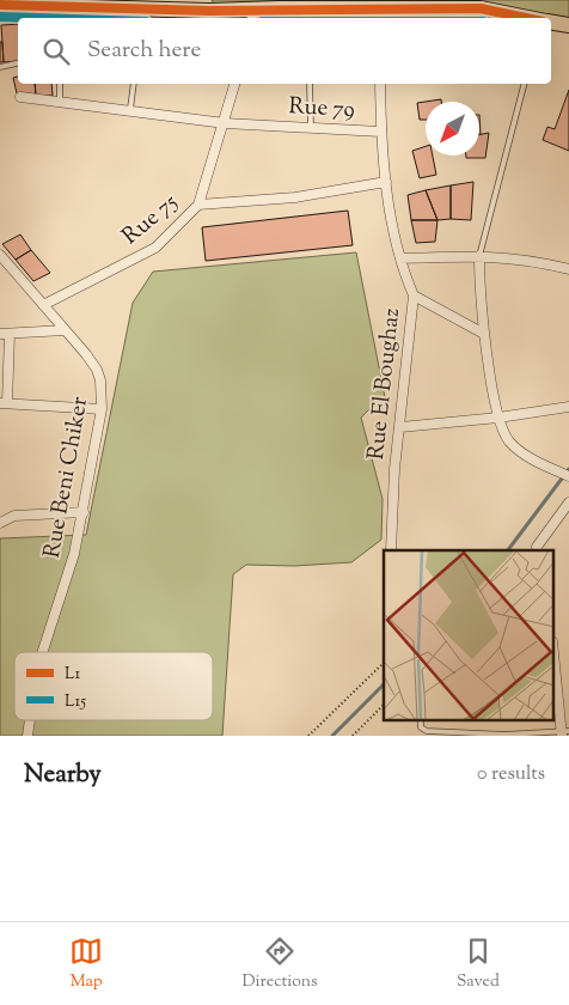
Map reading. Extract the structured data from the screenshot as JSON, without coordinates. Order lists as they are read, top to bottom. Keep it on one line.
{"streets":{"street":["Rue 79","Rue 75","Rue El Boughaz","Rue Beni Chiker"]},"crossings":[["Rue 79","Rue 75"],["Rue 79","Rue El Boughaz"],["Rue 75","Rue Beni Chiker"]],"lines":["transit line L1","transit line L15"],"legend":["L1","L15"],"north":"bottom left","page":{"search":"Search here","heading":["Nearby","0 results"],"nav":["Map","Directions","Saved"]}}
